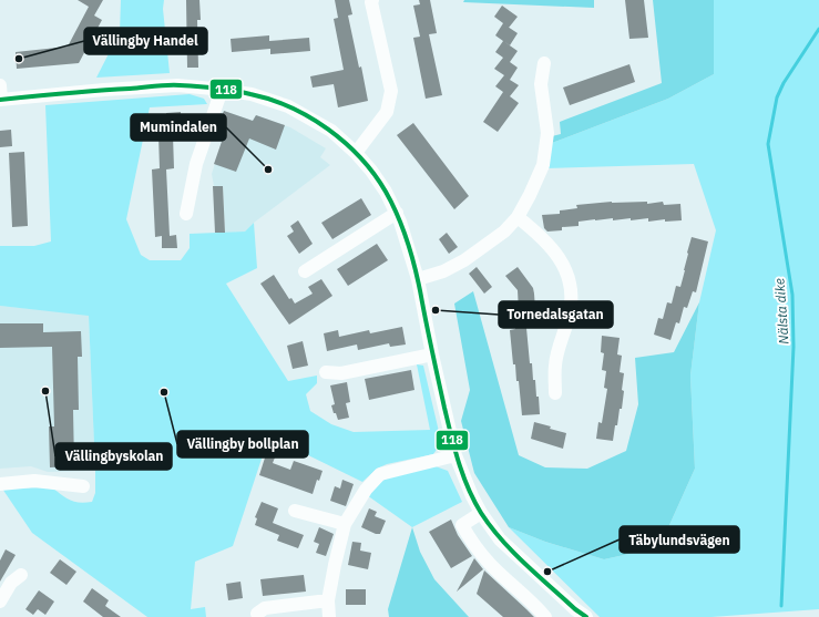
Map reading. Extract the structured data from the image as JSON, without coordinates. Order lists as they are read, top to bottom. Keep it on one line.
{"water":["Nälsta dike"],"places":["Vällingby Handel","Mumindalen","Tornedalsgatan","Vällingbyskolan","Vällingby bollplan","Täbylundsvägen"],"lines":["transit line 118"]}
